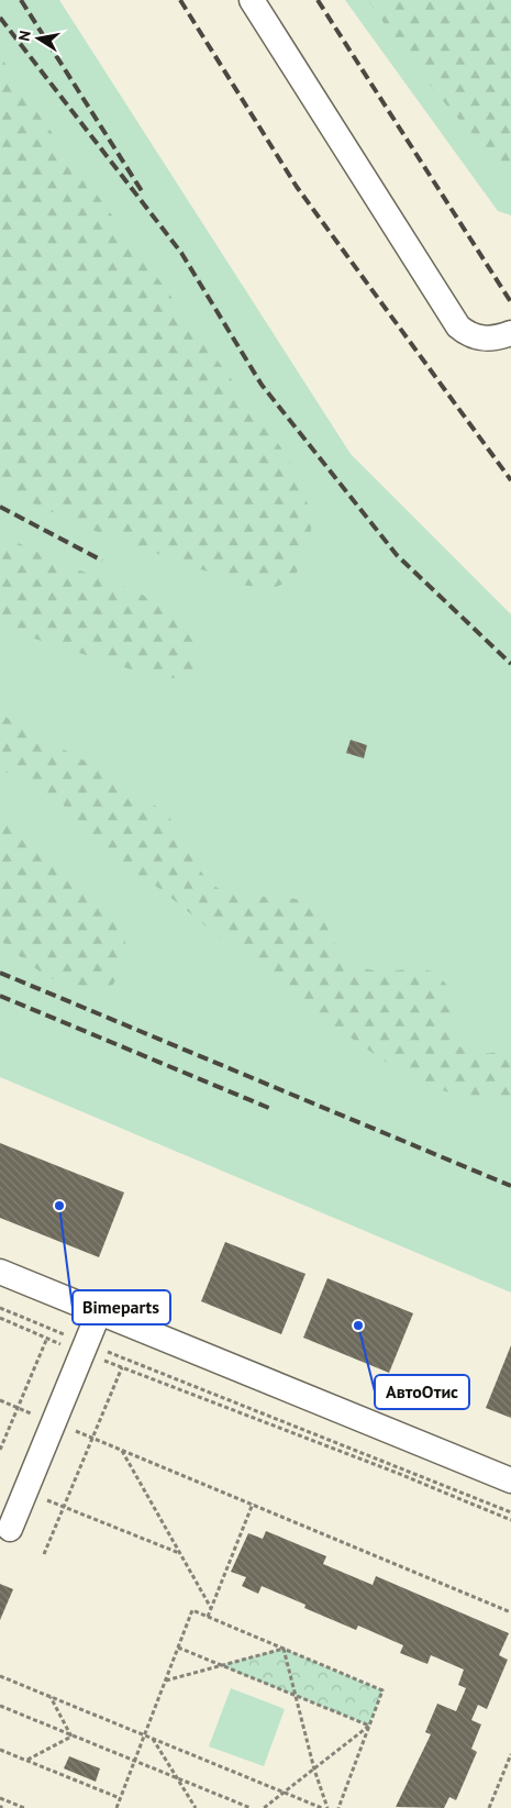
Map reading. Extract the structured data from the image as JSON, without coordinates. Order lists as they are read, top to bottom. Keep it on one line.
{"places":["Bimeparts","АвтоОтис"],"north":"left"}
